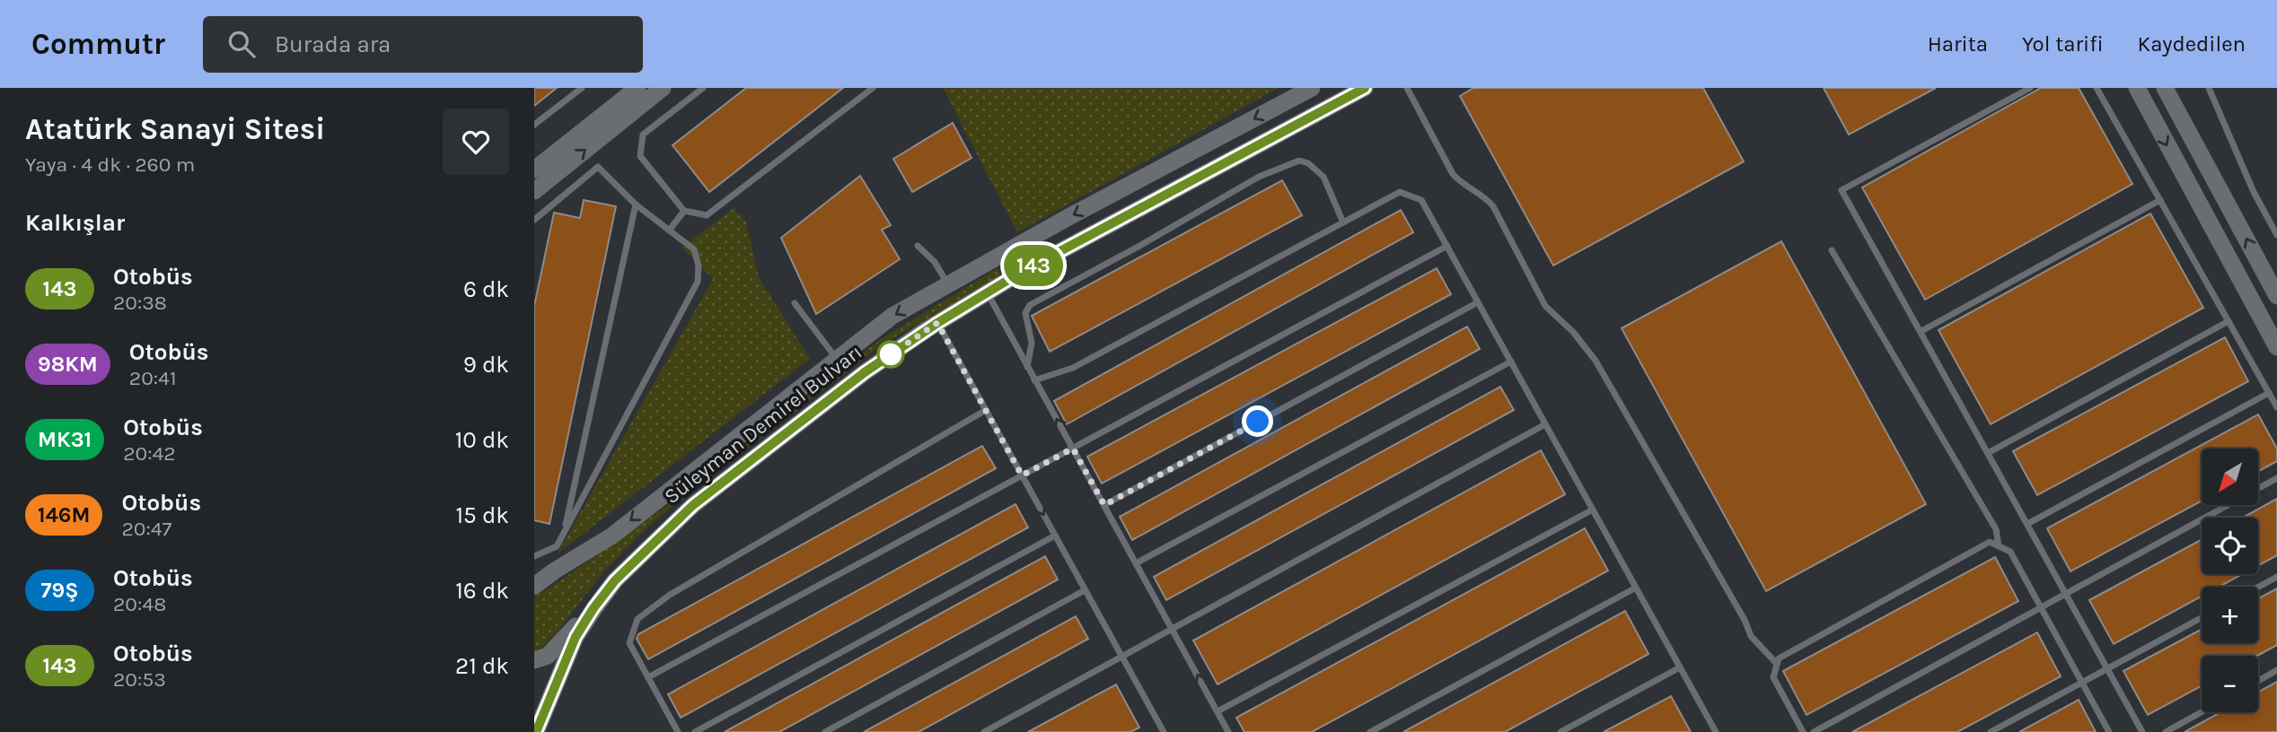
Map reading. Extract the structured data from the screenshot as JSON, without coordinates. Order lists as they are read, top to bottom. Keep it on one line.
{"streets":{"street":["Süleyman Demirel Bulvarı"]},"lines":["bus line 143"],"north":"bottom left","page":{"header":"Commutr","search":"Burada ara","nav":["Harita","Yol tarifi","Kaydedilen"],"heading":[["Atatürk Sanayi Sitesi","Yaya · 4 dk · 260 m"],"Kalkışlar"],"on_map":"143","list":[{"mark":"143","name":"Otobüs","note":"20:38","value":"6 dk"},{"mark":"98KM","name":"Otobüs","note":"20:41","value":"9 dk"},{"mark":"MK31","name":"Otobüs","note":"20:42","value":"10 dk"},{"mark":"146M","name":"Otobüs","note":"20:47","value":"15 dk"},{"mark":"79Ş","name":"Otobüs","note":"20:48","value":"16 dk"},{"mark":"143","name":"Otobüs","note":"20:53","value":"21 dk"}],"map_buttons":["+","−"]}}
